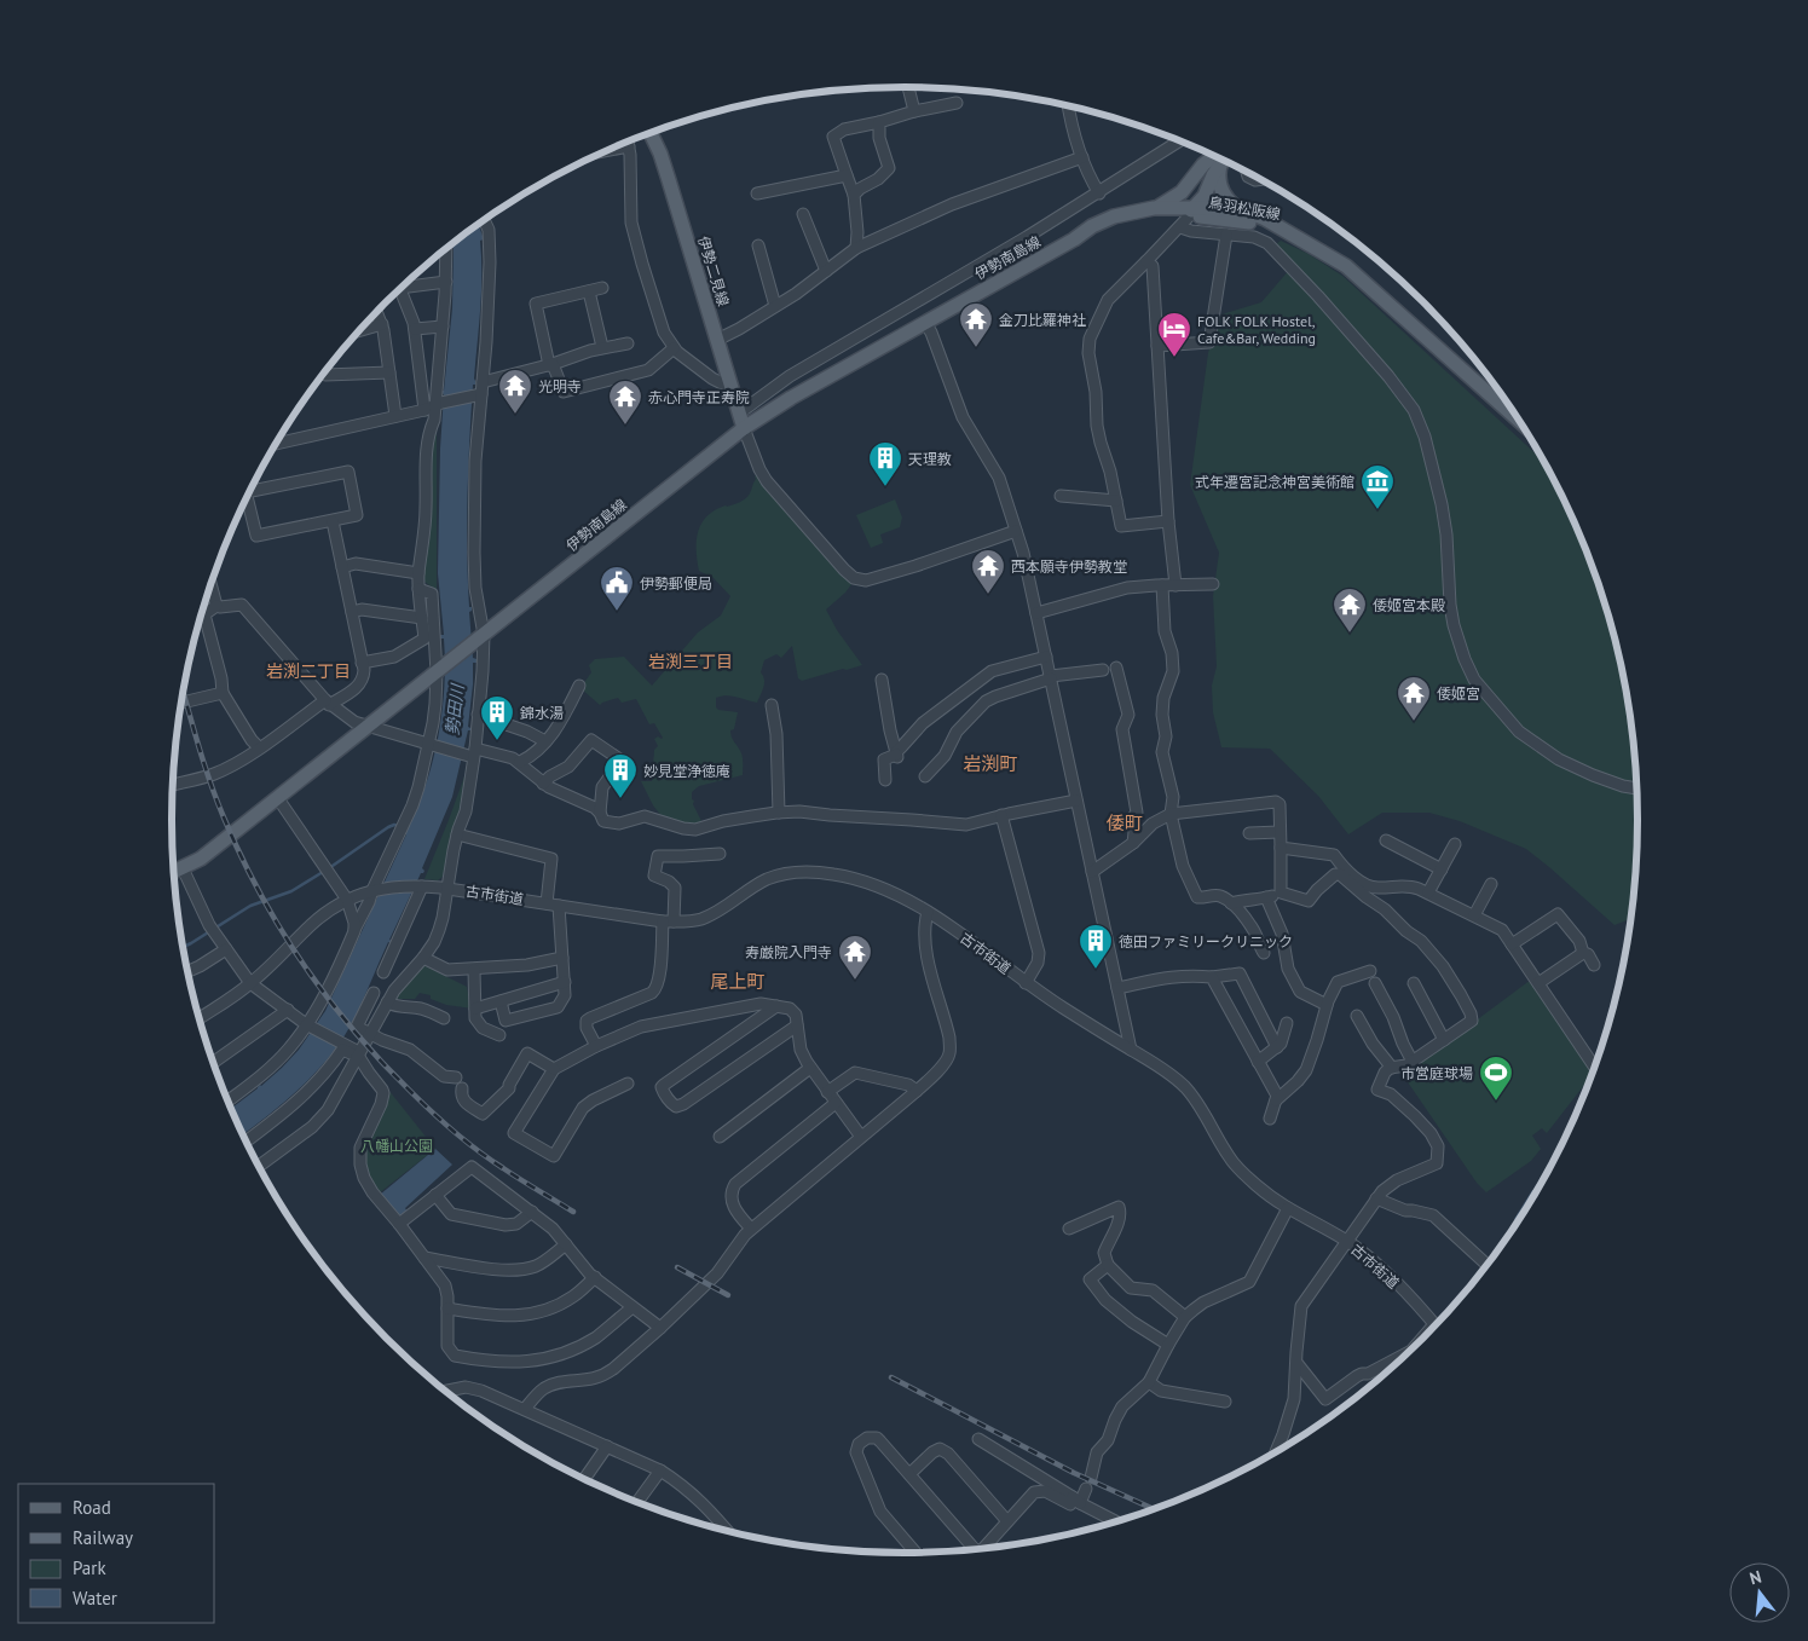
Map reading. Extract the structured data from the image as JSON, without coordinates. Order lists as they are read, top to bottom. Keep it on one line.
{"streets":{"main road":["鳥羽松阪線","伊勢南島線","伊勢二見線"],"street":["古市街道"]},"crossings":[["鳥羽松阪線","伊勢南島線"],["伊勢南島線","伊勢二見線"]],"districts":["岩渕三丁目","岩渕二丁目","岩渕町","倭町","尾上町"],"water":["勢田川"],"parks":["八幡山公園"],"places":{"temple":["金刀比羅神社","光明寺","赤心門寺正寿院","西本願寺伊勢教堂","倭姬宮本殿","倭姬宮","寿厳院入門寺"],"hotel":["FOLK FOLK Hostel, Cafe&Bar, Wedding"],"building":["天理教","錦水湯","妙見堂浄徳庵","徳田ファミリークリニック"],"museum":["式年遷宮記念神宮美術館"],"public building":["伊勢郵便局"],"sports":["市営庭球場"]},"legend":["Road","Railway","Park","Water"],"north":"top"}
